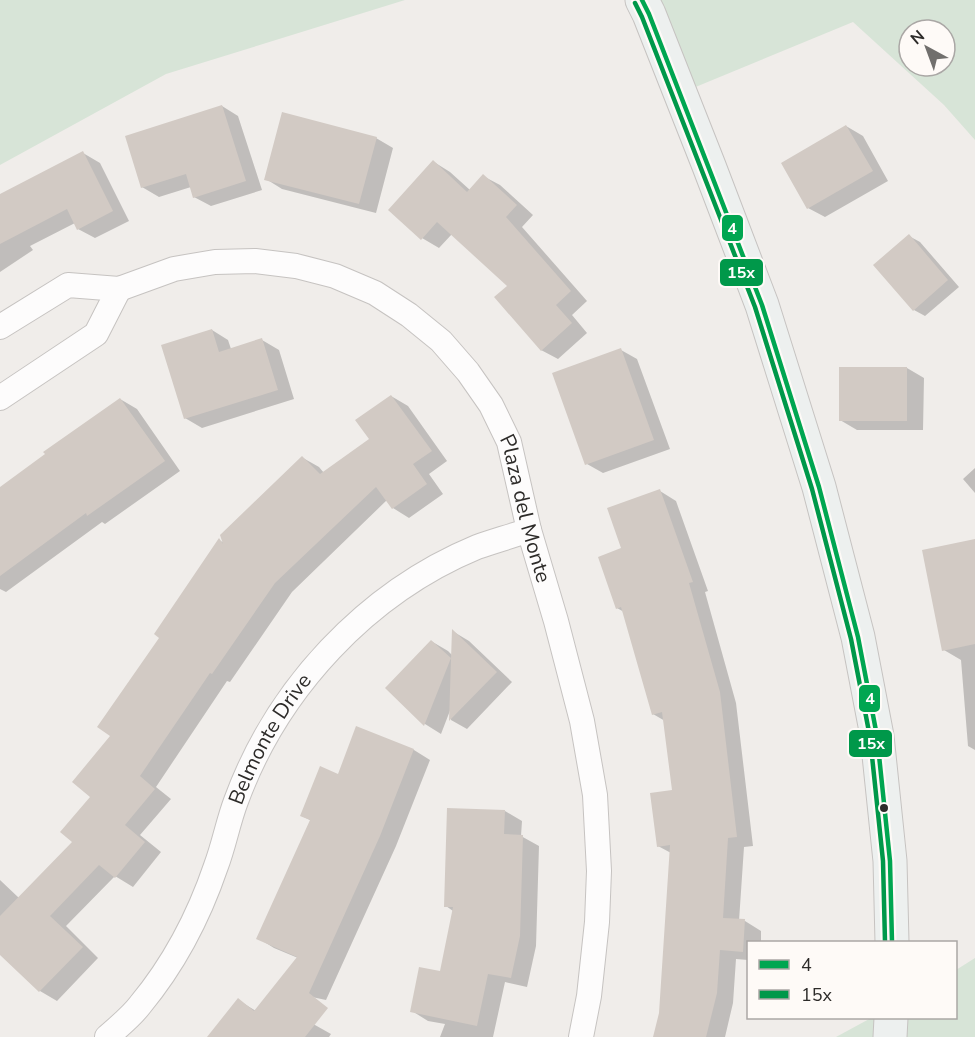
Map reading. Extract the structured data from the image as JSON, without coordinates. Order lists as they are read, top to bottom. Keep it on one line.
{"streets":{"street":["Plaza del Monte","Belmonte Drive"]},"crossings":[["Plaza del Monte","Belmonte Drive"]],"lines":["transit line 4","transit line 15x"],"legend":["4","15x"],"north":"top left"}
